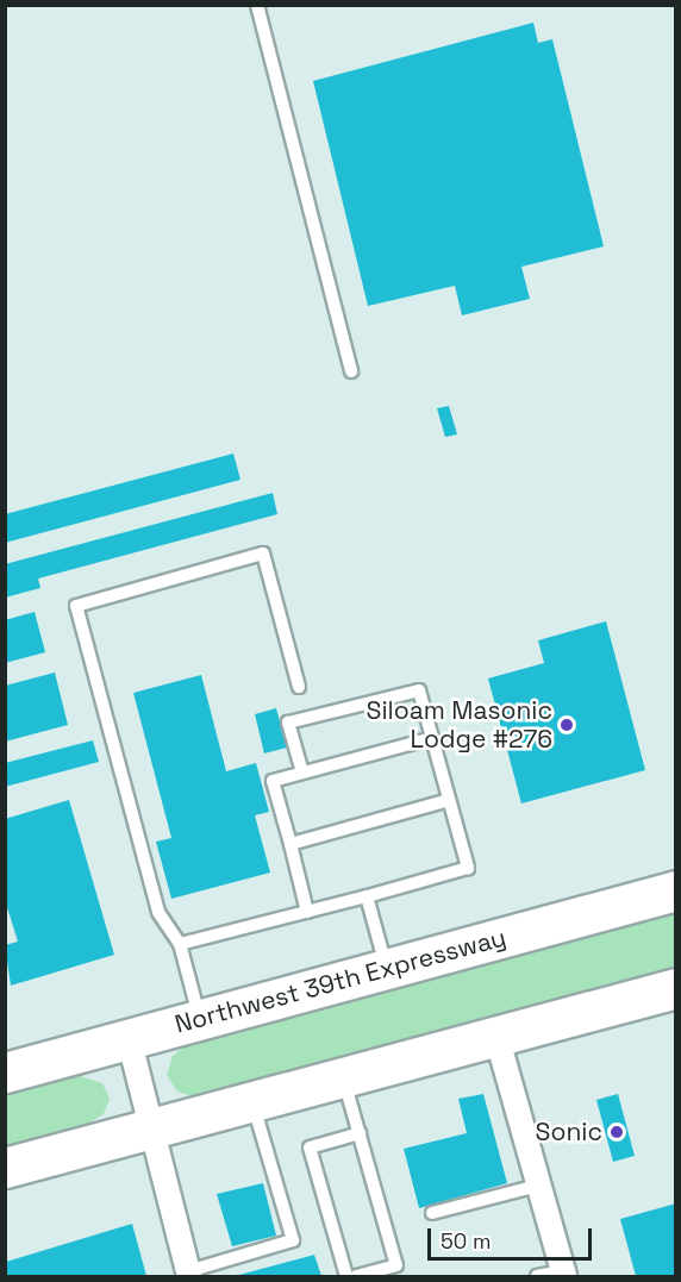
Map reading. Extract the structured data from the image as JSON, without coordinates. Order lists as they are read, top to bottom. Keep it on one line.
{"streets":{"highway":["Northwest 39th Expressway"]},"places":["Siloam Masonic Lodge #276","Sonic"],"scale_bar":"50 m"}
